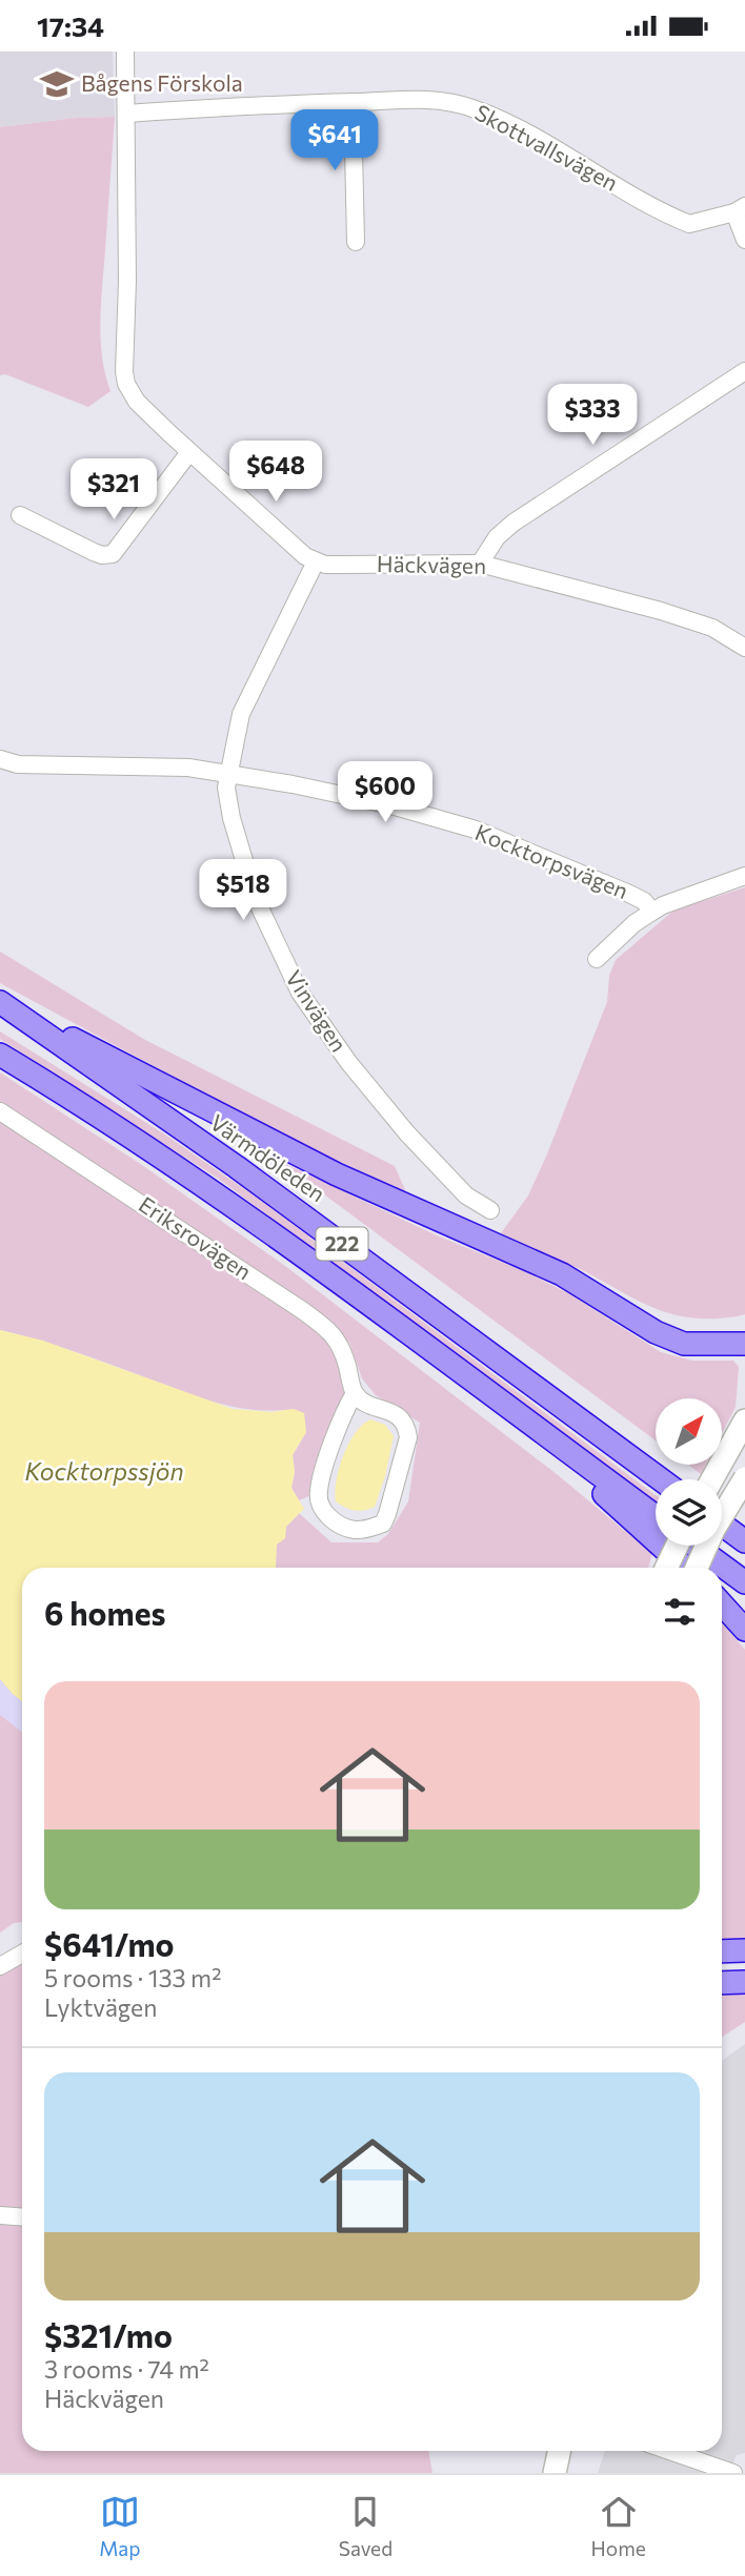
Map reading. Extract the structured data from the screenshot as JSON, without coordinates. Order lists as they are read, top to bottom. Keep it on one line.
{"streets":{"highway":["Värmdöleden","222"],"street":["Skottvallsvägen","Häckvägen","Kocktorpsvägen","Vinvägen","Eriksrovägen"]},"crossings":[["Häckvägen","Vinvägen"],["Kocktorpsvägen","Vinvägen"]],"water":["Kocktorpssjön"],"places":{"school or university":["Bågens Förskola"]},"north":"top right","page":{"status":"17:34","price":["$641","$333","$648","$321","$600","$518"],"heading":"6 homes","list":[{"name":"$641/mo","note":"5 rooms · 133 m² · Lyktvägen"},{"name":"$321/mo","note":"3 rooms · 74 m² · Häckvägen"}],"tabs":["Map","Saved","Home"]}}
